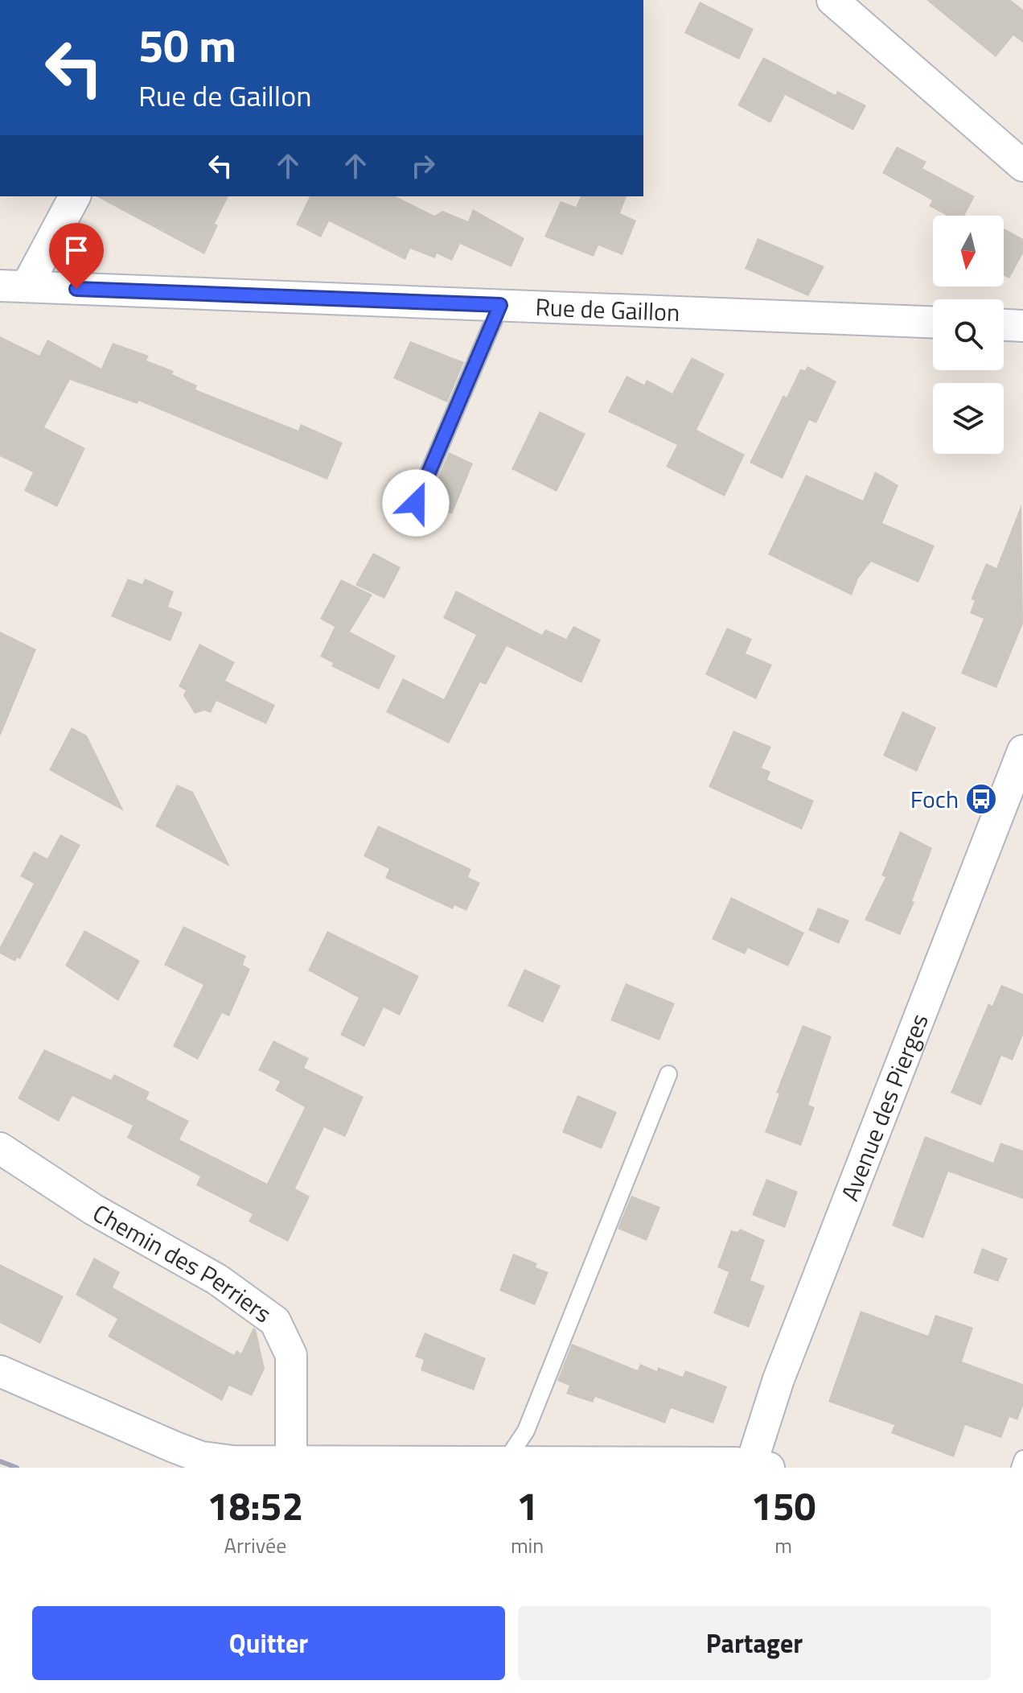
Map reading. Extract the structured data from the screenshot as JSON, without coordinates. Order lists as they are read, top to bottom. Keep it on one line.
{"streets":{"street":["Rue de Gaillon","Avenue des Pierges","Chemin des Perriers"]},"places":{"bus stop":["Foch"]},"north":"bottom","page":{"turn":["50 m","Rue de Gaillon"],"eta":["18:52","Arrivée","1","min","150","m"],"buttons":["Quitter","Partager"]}}
